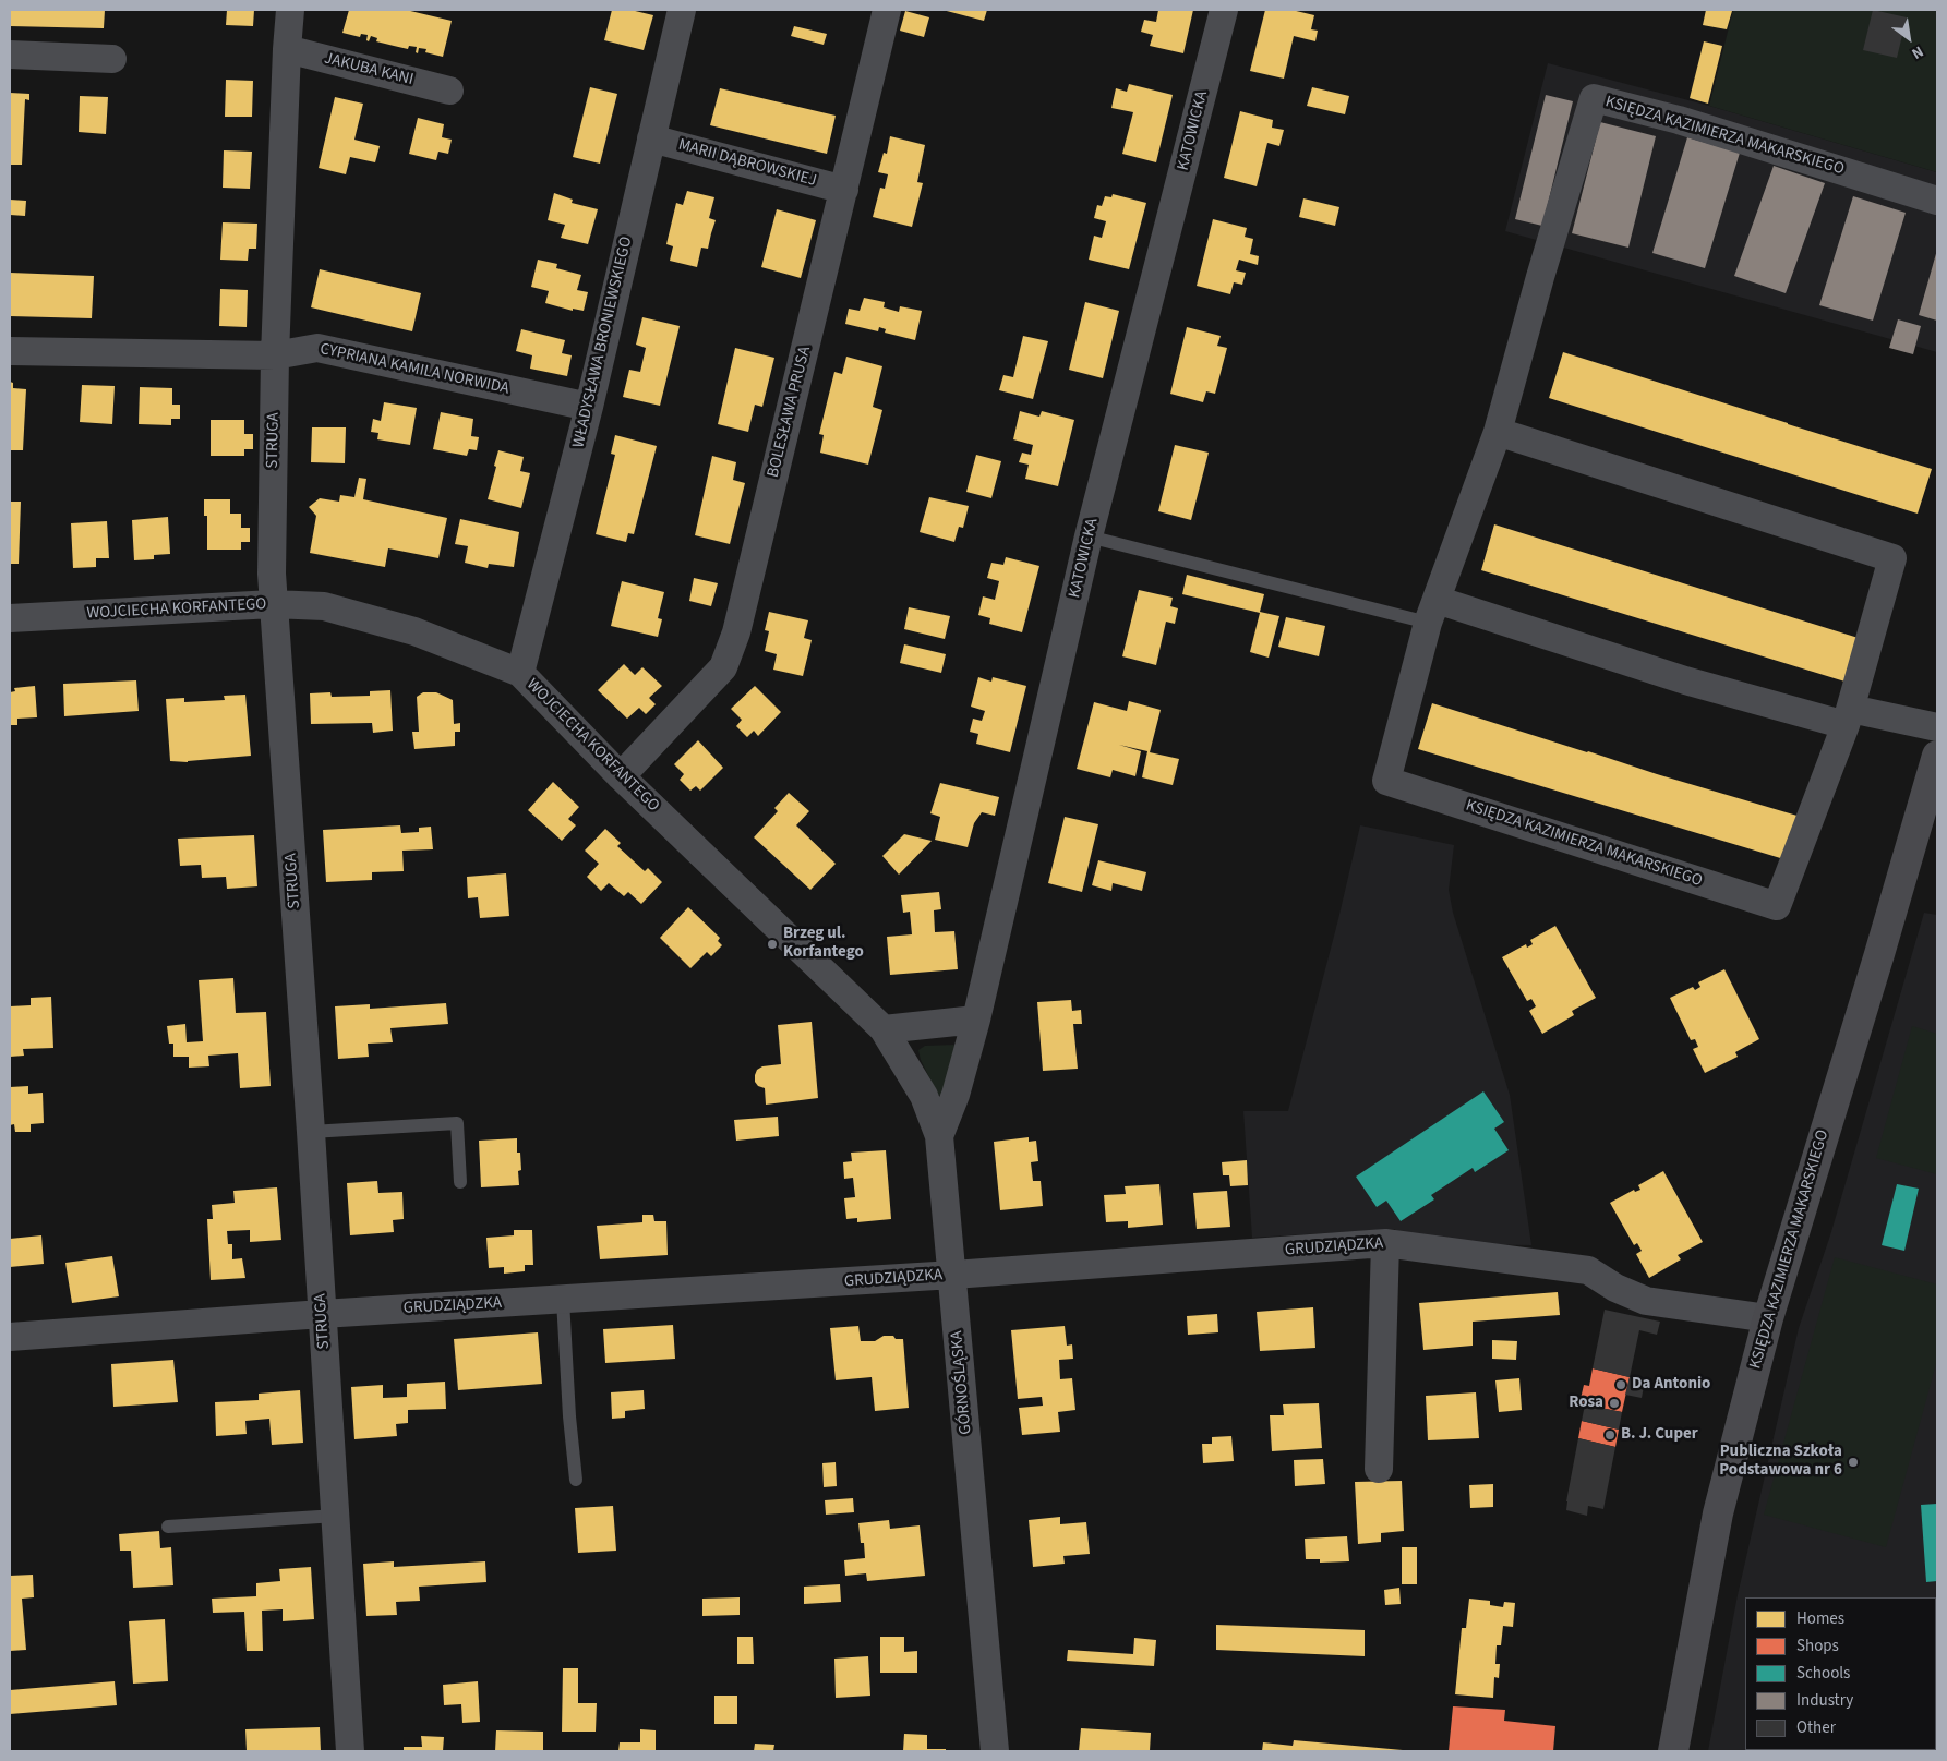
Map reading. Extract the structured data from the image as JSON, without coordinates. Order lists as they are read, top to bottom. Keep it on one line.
{"streets":{"street":["JAKUBA KANI","KATOWICKA","KSIĘDZA KAZIMIERZA MAKARSKIEGO","MARII DĄBROWSKIEJ","WŁADYSŁAWA BRONIEWSKIEGO","CYPRIANA KAMILA NORWIDA","BOLESŁAWA PRUSA","STRUGA","WOJCIECHA KORFANTEGO","GRUDZIĄDZKA","GÓRNOŚLĄSKA"]},"crossings":[["JAKUBA KANI","STRUGA"],["KATOWICKA","GÓRNOŚLĄSKA"],["KSIĘDZA KAZIMIERZA MAKARSKIEGO","GRUDZIĄDZKA"],["MARII DĄBROWSKIEJ","WŁADYSŁAWA BRONIEWSKIEGO"],["MARII DĄBROWSKIEJ","BOLESŁAWA PRUSA"],["WŁADYSŁAWA BRONIEWSKIEGO","CYPRIANA KAMILA NORWIDA"],["WŁADYSŁAWA BRONIEWSKIEGO","WOJCIECHA KORFANTEGO"],["CYPRIANA KAMILA NORWIDA","STRUGA"],["BOLESŁAWA PRUSA","WOJCIECHA KORFANTEGO"],["STRUGA","WOJCIECHA KORFANTEGO"],["STRUGA","GRUDZIĄDZKA"],["WOJCIECHA KORFANTEGO","GÓRNOŚLĄSKA"],["GRUDZIĄDZKA","GÓRNOŚLĄSKA"]],"places":["Brzeg ul. Korfantego","Da Antonio","Rosa","B. J. Cuper","Publiczna Szkoła Podstawowa nr 6"],"legend":["Homes","Shops","Schools","Industry","Other"],"north":"bottom right"}
